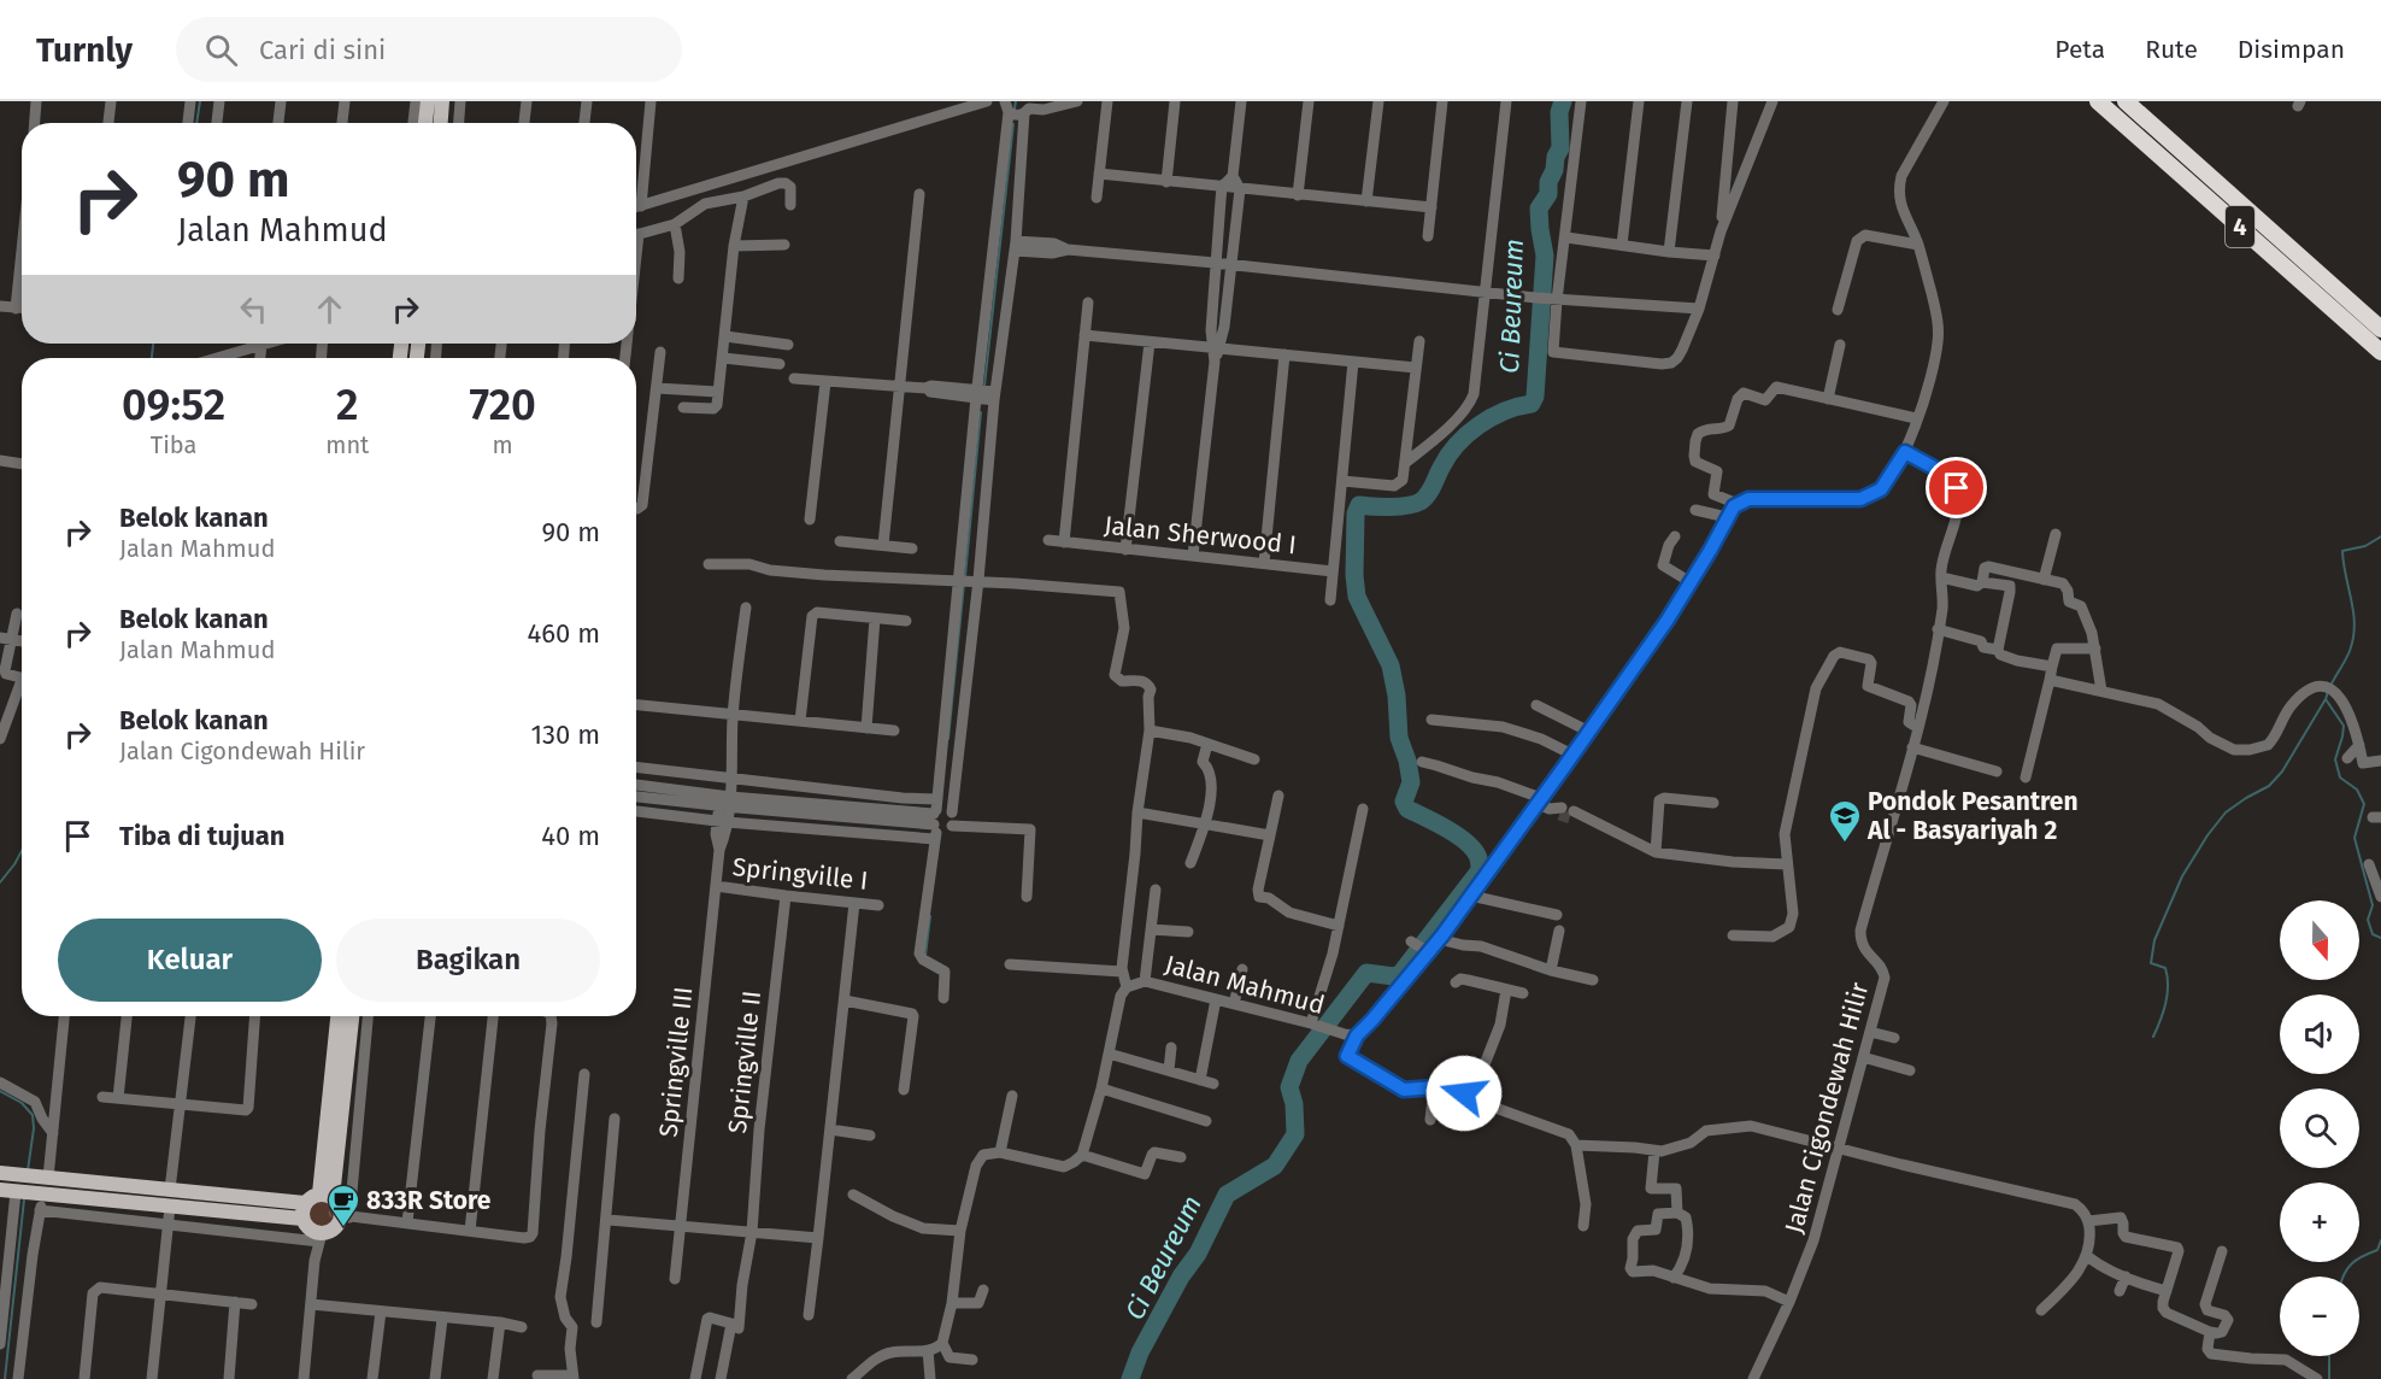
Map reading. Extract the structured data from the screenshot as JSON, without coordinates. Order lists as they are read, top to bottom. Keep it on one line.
{"streets":{"highway":["4"],"street":["Jalan Sherwood I","Springville I","Jalan Mahmud","Springville III","Springville II","Jalan Cigondewah Hilir"]},"crossings":[["Springville I","Springville III"],["Springville I","Springville II"]],"water":["Ci Beureum"],"places":{"school or university":["Pondok Pesantren Al - Basyariyah 2"],"cafe":["833R Store"]},"north":"bottom","page":{"header":"Turnly","search":"Cari di sini","nav":["Peta","Rute","Disimpan"],"turn":["90 m","Jalan Mahmud"],"eta":["09:52","Tiba","2","mnt","720","m"],"list":[{"name":"Belok kanan","note":"Jalan Mahmud","value":"90 m"},{"name":"Belok kanan","note":"Jalan Mahmud","value":"460 m"},{"name":"Belok kanan","note":"Jalan Cigondewah Hilir","value":"130 m"},{"name":"Tiba di tujuan","value":"40 m"}],"map_buttons":["+","−"],"buttons":["Keluar","Bagikan"]}}
